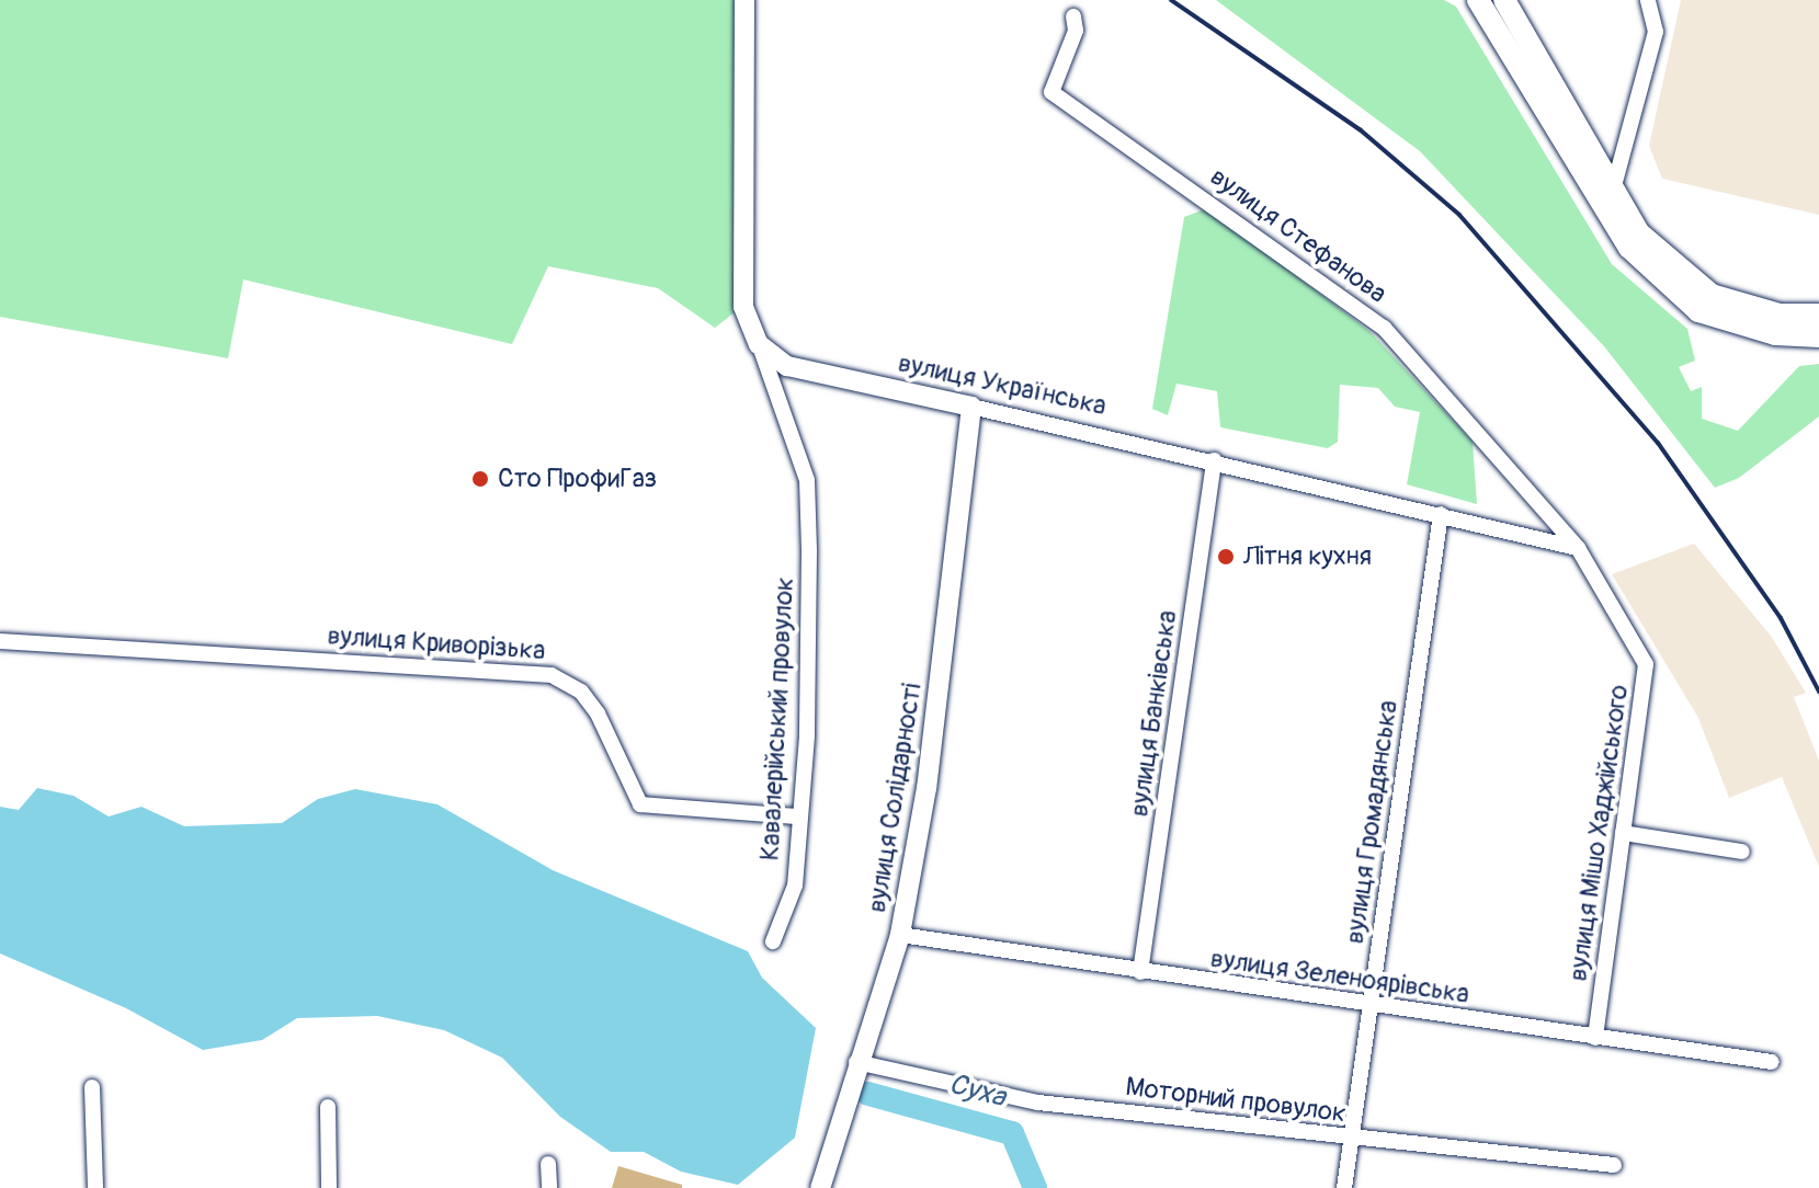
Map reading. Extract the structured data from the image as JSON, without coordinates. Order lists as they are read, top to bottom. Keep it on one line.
{"streets":{"street":["вулиця Стефанова","вулиця Українська","вулиця Криворізька","вулиця Банківська","Кавалерійський провулок","вулиця Солідарності","вулиця Громадянська","вулиця Мішо Хаджійського","вулиця Зеленоярівська","Моторний провулок"]},"crossings":[["вулиця Стефанова","вулиця Українська"],["вулиця Стефанова","вулиця Мішо Хаджійського"],["вулиця Українська","вулиця Банківська"],["вулиця Українська","Кавалерійський провулок"],["вулиця Українська","вулиця Солідарності"],["вулиця Українська","вулиця Громадянська"],["вулиця Українська","вулиця Мішо Хаджійського"],["вулиця Криворізька","Кавалерійський провулок"],["вулиця Банківська","вулиця Зеленоярівська"],["вулиця Солідарності","вулиця Зеленоярівська"],["вулиця Солідарності","Моторний провулок"],["вулиця Громадянська","вулиця Зеленоярівська"],["вулиця Громадянська","Моторний провулок"],["вулиця Мішо Хаджійського","вулиця Зеленоярівська"]],"water":["Суха"],"places":["Сто ПрофиГаз","Літня кухня"]}
